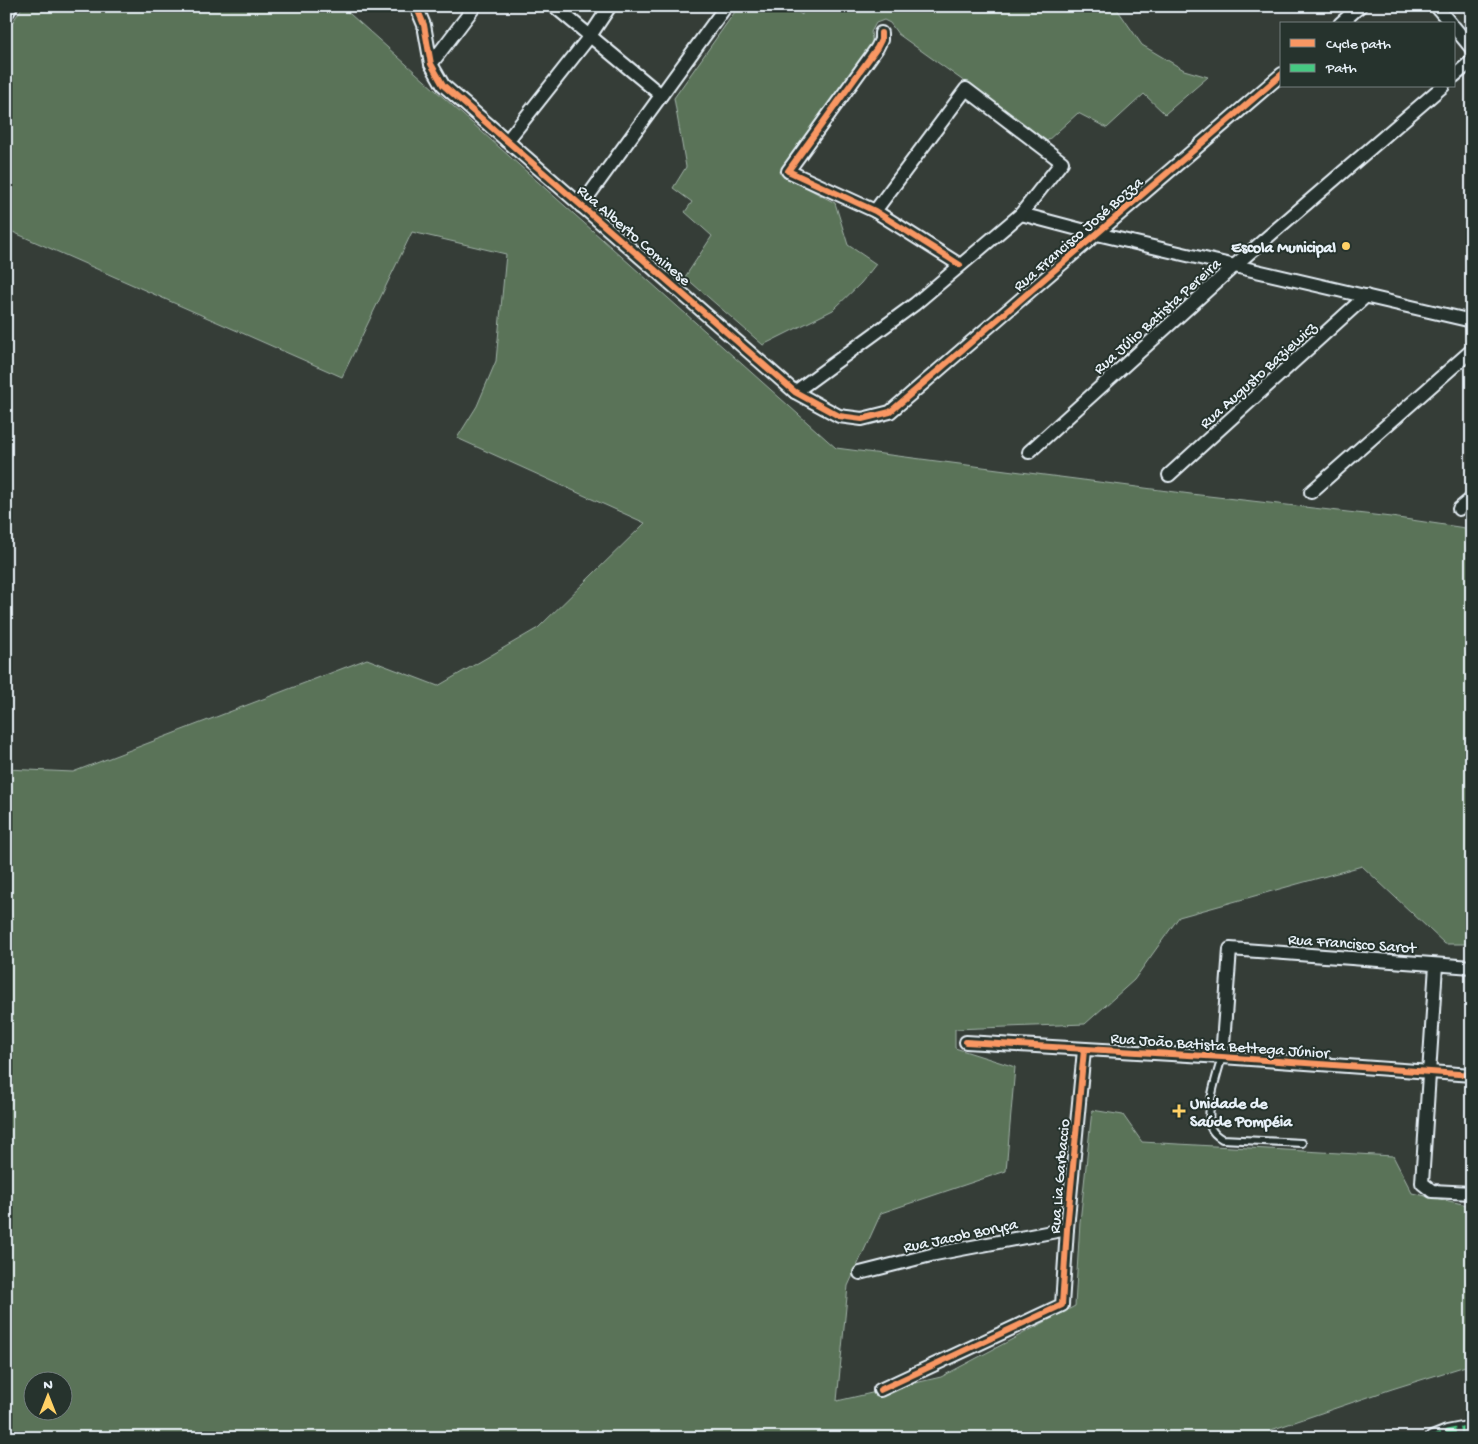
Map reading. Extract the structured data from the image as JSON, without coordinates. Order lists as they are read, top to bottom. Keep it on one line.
{"streets":{"street":["Rua Francisco José Bozza","Rua Alberto Cominese","Rua Júlio Batista Pereira","Rua Augusto Baziewicz","Rua Francisco Sarot","Rua João Batista Bettega Júnior","Rua Lia Garbaccio","Rua Jacob Boryça"]},"crossings":[["Rua Francisco José Bozza","Rua Alberto Cominese"],["Rua Francisco Sarot","Rua João Batista Bettega Júnior"],["Rua João Batista Bettega Júnior","Rua Lia Garbaccio"],["Rua Lia Garbaccio","Rua Jacob Boryça"]],"places":{"other":["Escola Municipal"],"health":["Unidade de Saúde Pompéia"]},"legend":["Cycle path","Path"],"north":"top"}
